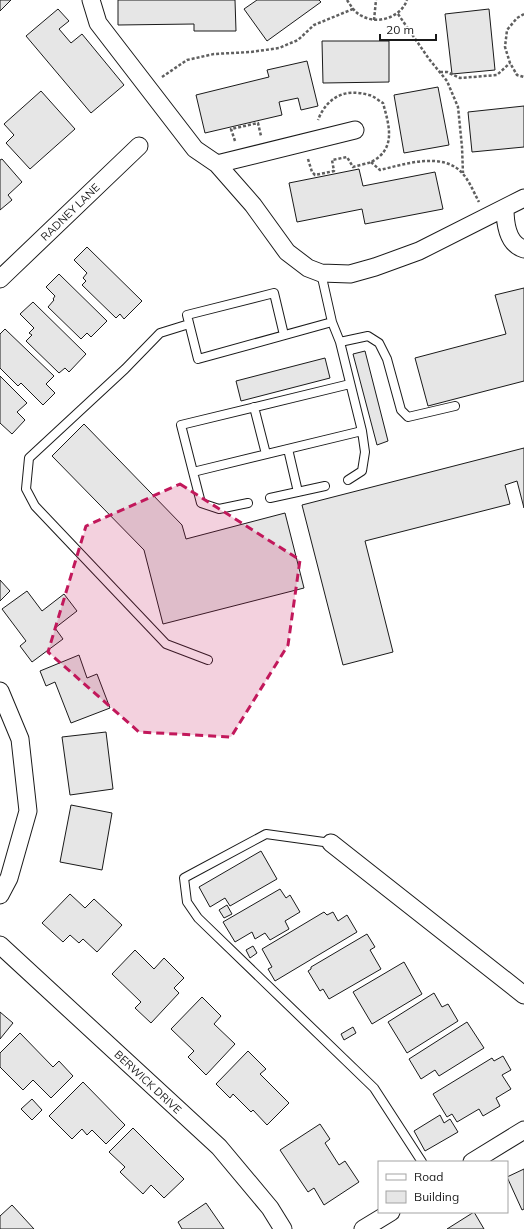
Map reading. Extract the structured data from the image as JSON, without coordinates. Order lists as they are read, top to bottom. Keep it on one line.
{"streets":{"street":["RADNEY LANE","BERWICK DRIVE"]},"legend":["Road","Building"],"scale_bar":"20 m"}
